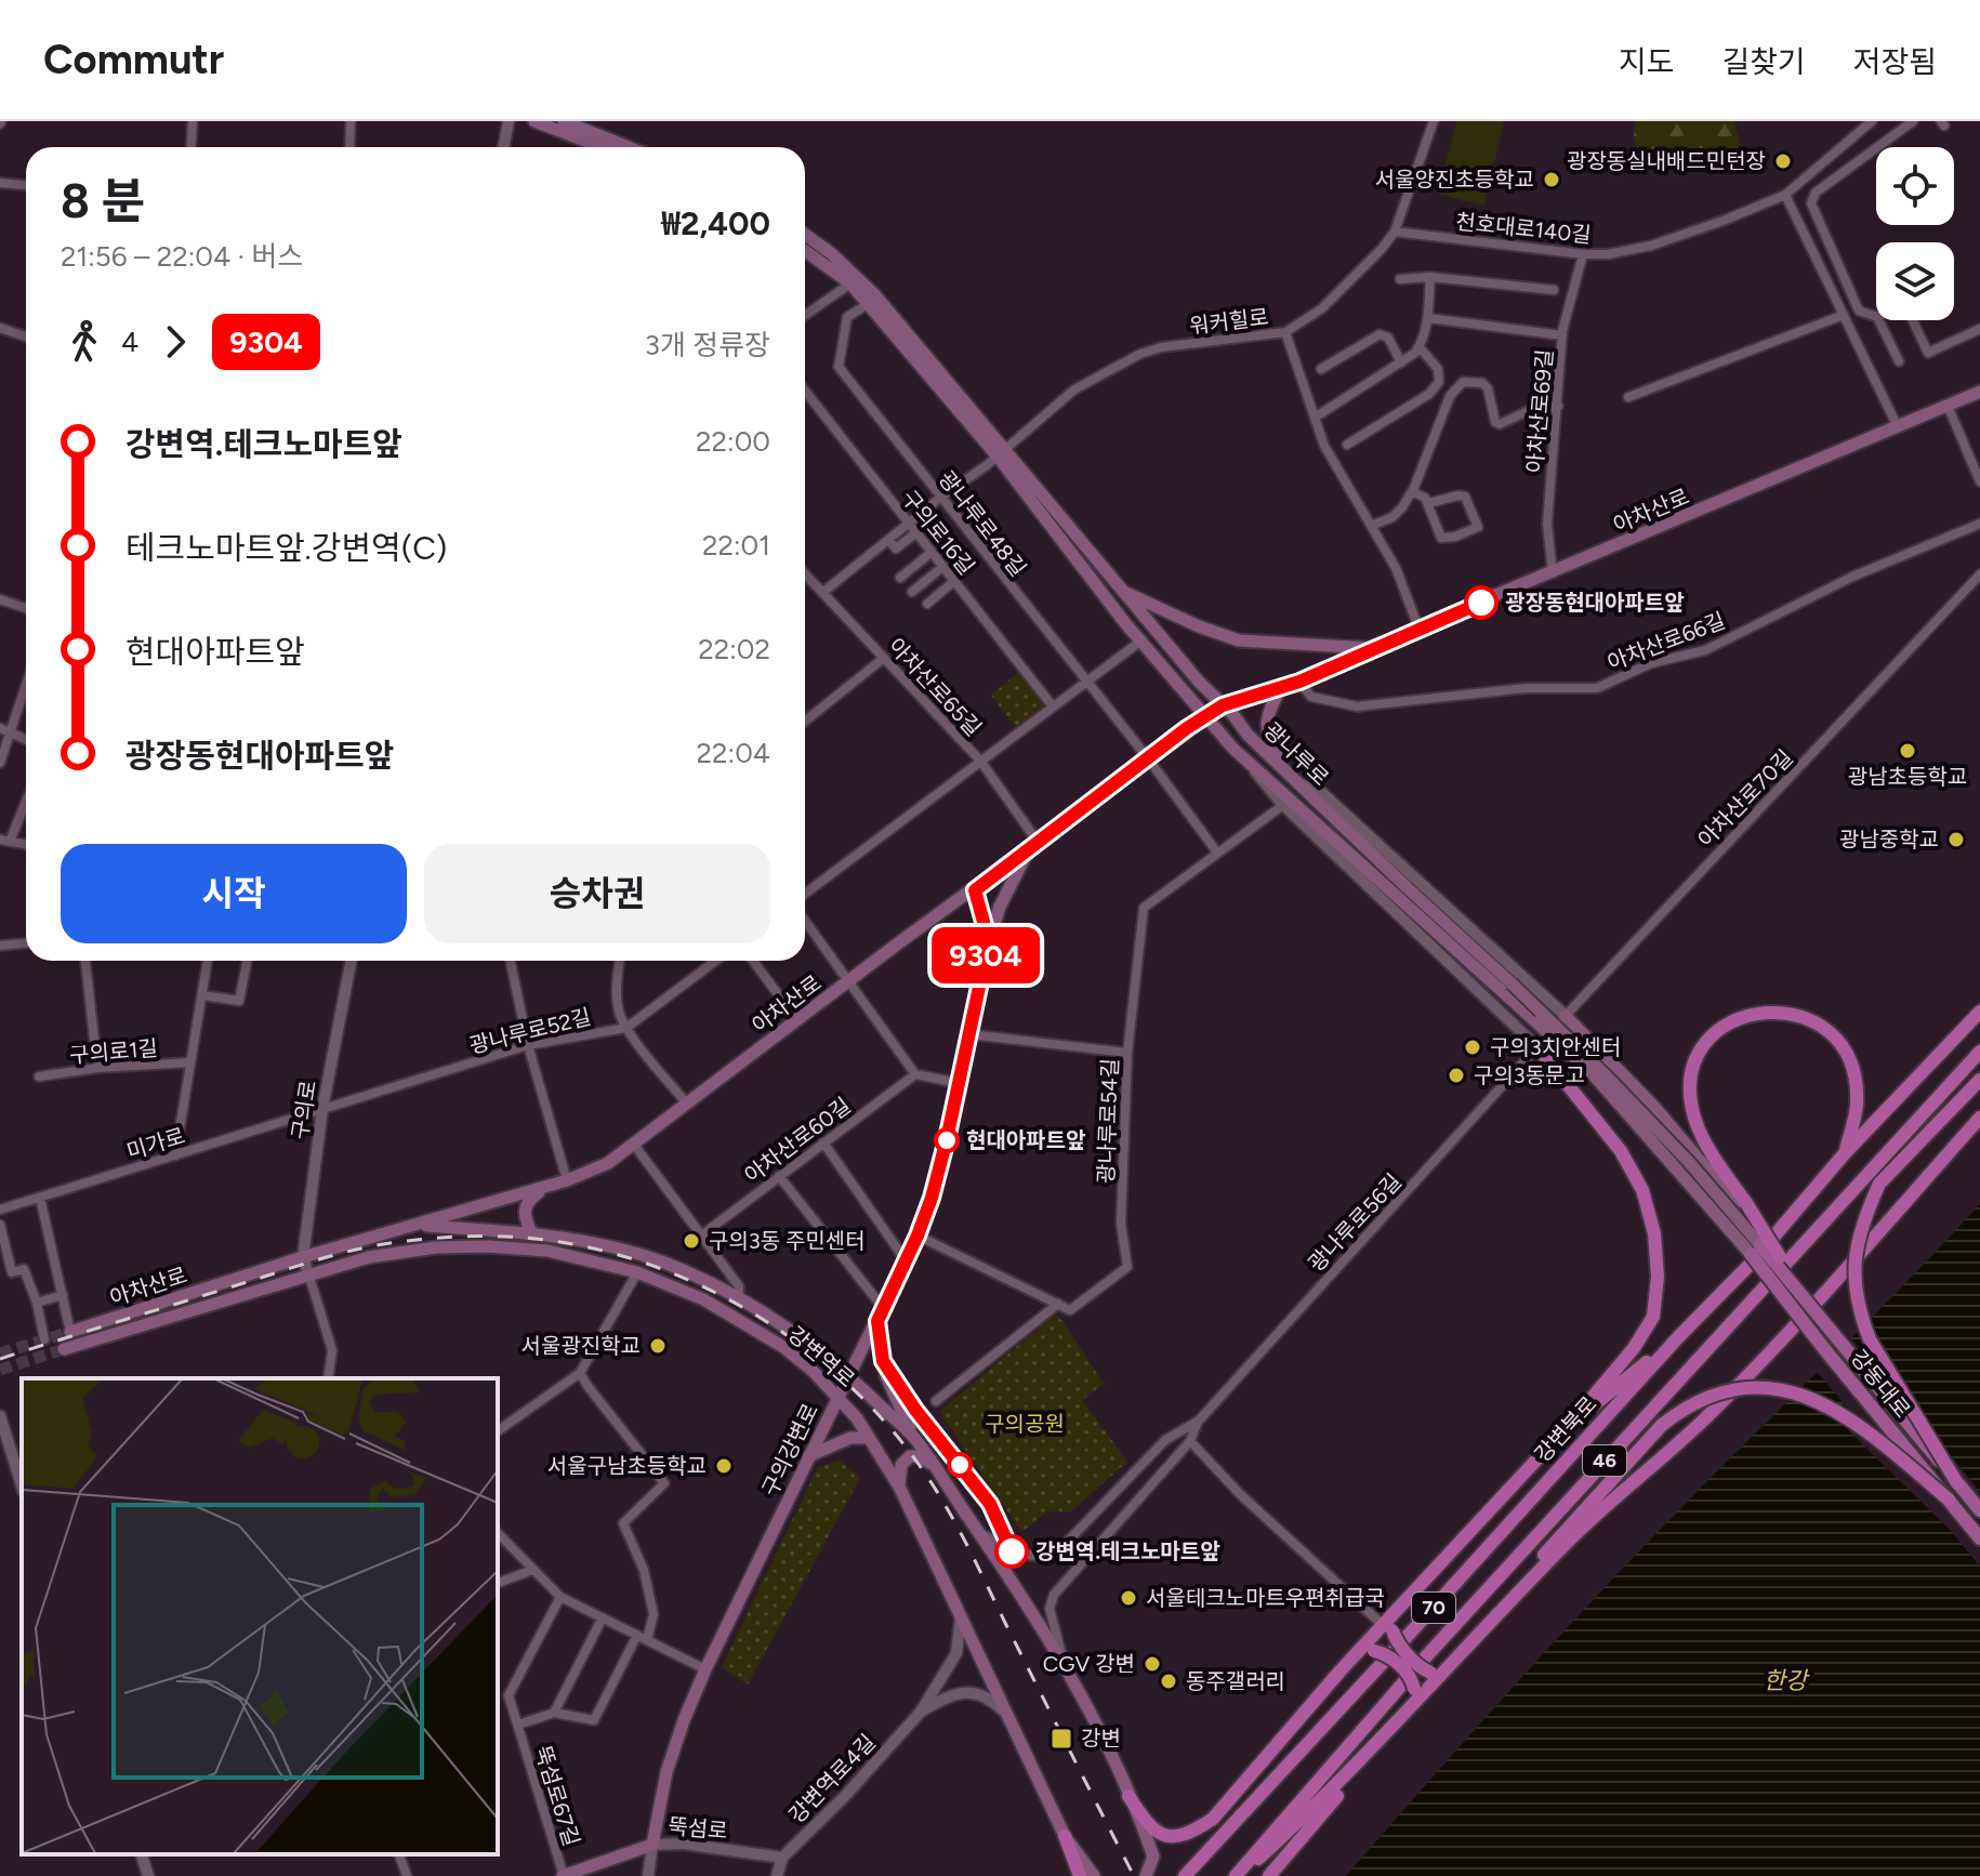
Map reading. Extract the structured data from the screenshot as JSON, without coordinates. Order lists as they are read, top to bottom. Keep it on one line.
{"streets":{"highway":["강변북로","46","70"],"main road":["아차산로","광나루로","강변역로","강동대로","구의강변로","뚝섬로"],"street":["천호대로140길","워커힐로","아차산로69길","광나루로48길","구의로16길","아차산로66길","아차산로65길","아차산로70길","광나루로52길","구의로1길","구의로","광나루로54길","아차산로60길","미가로","광나루로56길","강변역로4길","뚝섬로67길"]},"crossings":[["천호대로140길","워커힐로"],["천호대로140길","아차산로69길"],["워커힐로","광나루로48길"],["워커힐로","구의로16길"],["워커힐로","아차산로65길"],["워커힐로","광나루로"],["아차산로69길","아차산로"],["아차산로","광나루로48길"],["아차산로","아차산로66길"],["아차산로","아차산로65길"],["아차산로","광나루로"],["아차산로","구의로"],["아차산로","미가로"],["아차산로","강변역로"],["아차산로","구의강변로"],["광나루로48길","광나루로"],["광나루로","강동대로"],["아차산로70길","광나루로56길"],["광나루로52길","구의로"],["광나루로52길","미가로"],["구의로","미가로"],["구의로","강변역로"],["광나루로56길","강변역로"],["강변역로","구의강변로"],["강변역로","강변역로4길"],["구의강변로","뚝섬로"],["강변역로4길","뚝섬로"],["뚝섬로67길","뚝섬로"]],"water":["한강"],"parks":["구의공원"],"places":{"other":["광장동실내배드민턴장","서울양진초등학교","광장동현대아파트앞","광남초등학교","광남중학교","구의3치안센터","구의3동문고","현대아파트앞","구의3동 주민센터","서울광진학교","서울구남초등학교","강변역.테크노마트앞","서울테크노마트우편취급국","CGV 강변","동주갤러리"],"transit":["강변"]},"lines":["bus line 9304"],"page":{"header":"Commutr","nav":["지도","길찾기","저장됨"],"on_map":"9304","heading":["8 분","21:56 – 22:04 · 버스","₩2,400"],"legs":["4","9304","3개 정류장"],"list":[{"name":"강변역.테크노마트앞","value":"22:00"},{"name":"테크노마트앞.강변역(C)","value":"22:01"},{"name":"현대아파트앞","value":"22:02"},{"name":"광장동현대아파트앞","value":"22:04"}],"buttons":["시작","승차권"]}}
